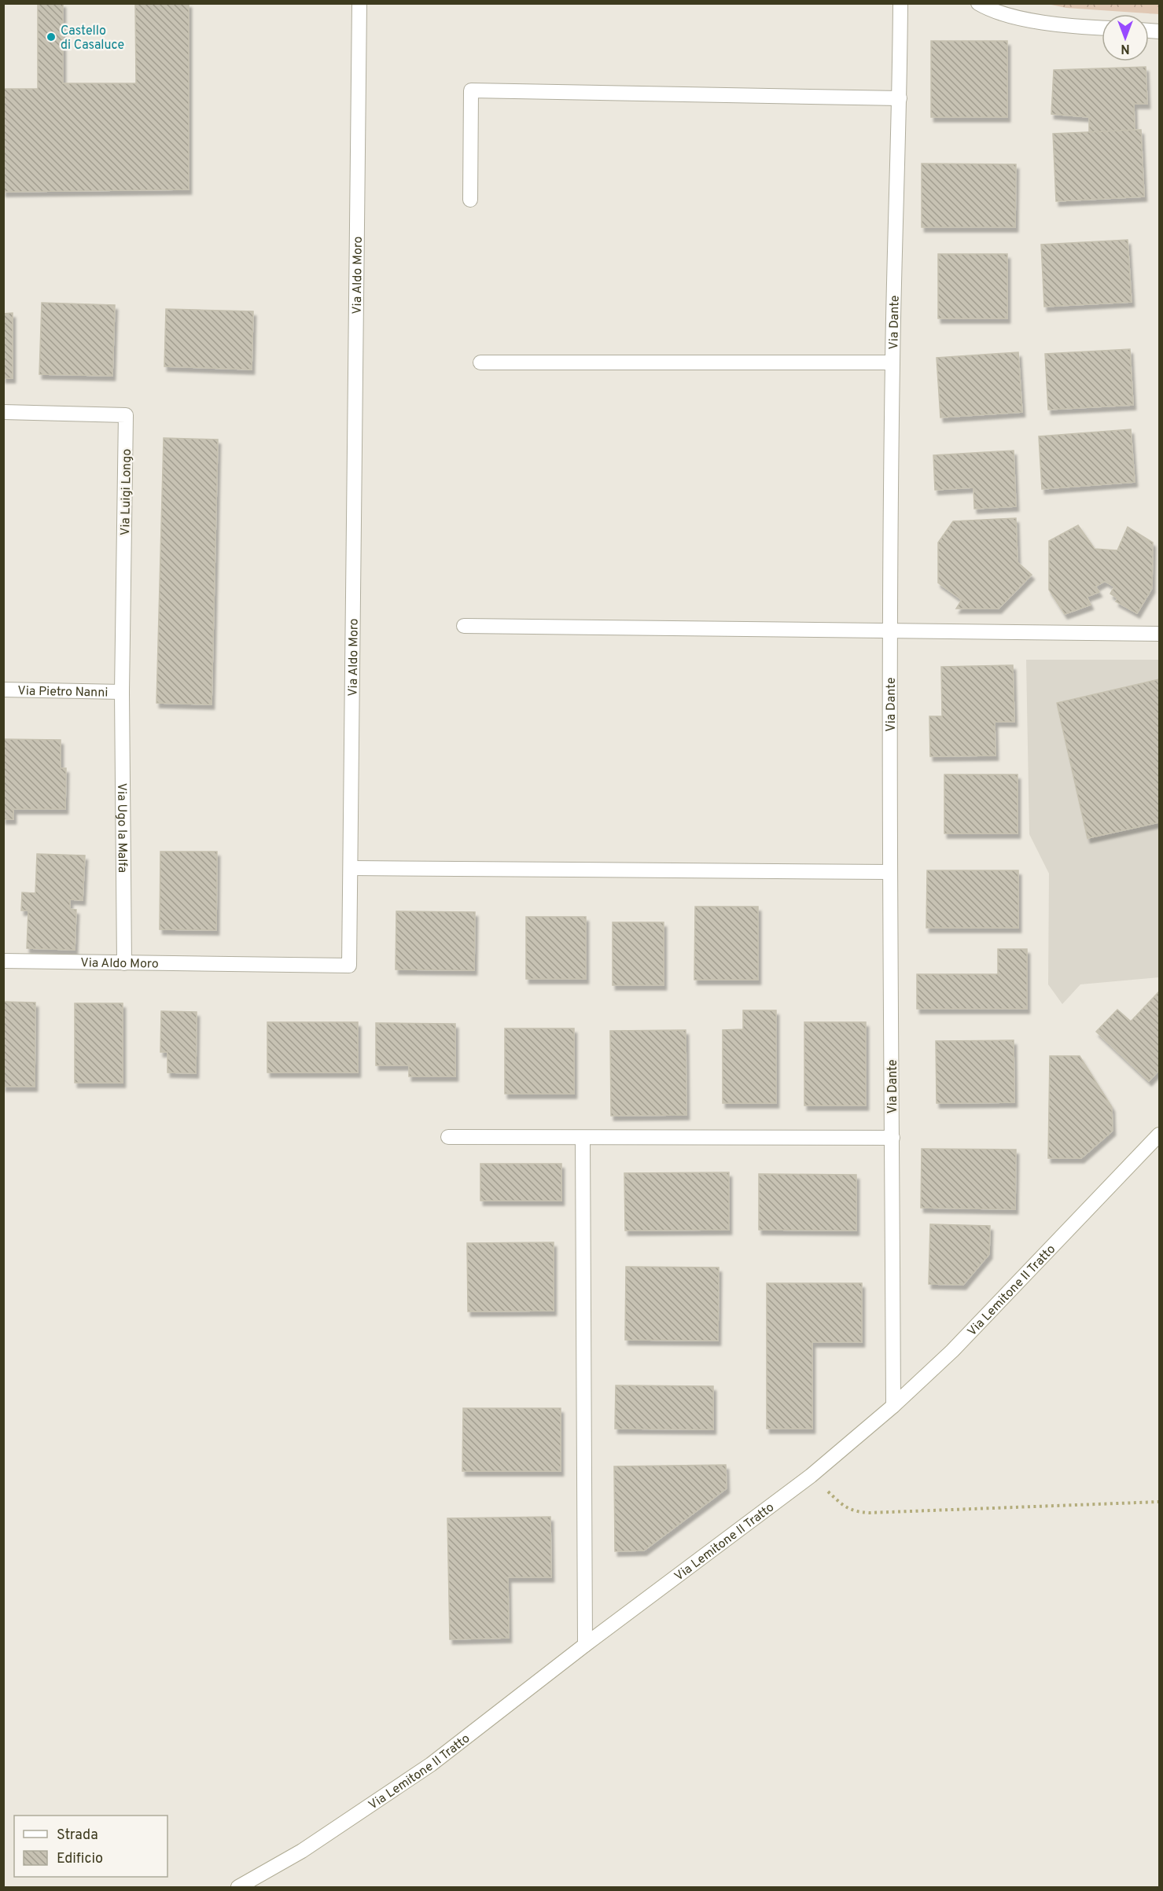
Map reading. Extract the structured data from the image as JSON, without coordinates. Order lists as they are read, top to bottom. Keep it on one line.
{"streets":{"street":["Via Aldo Moro","Via Dante","Via Luigi Longo","Via Pietro Nanni","Via Ugo la Malfa","Via Lemitone II Tratto"]},"crossings":[["Via Aldo Moro","Via Ugo la Malfa"],["Via Dante","Via Lemitone II Tratto"],["Via Luigi Longo","Via Pietro Nanni"],["Via Luigi Longo","Via Ugo la Malfa"],["Via Pietro Nanni","Via Ugo la Malfa"]],"places":["Castello di Casaluce"],"legend":["Strada","Edificio"],"north":"bottom"}
